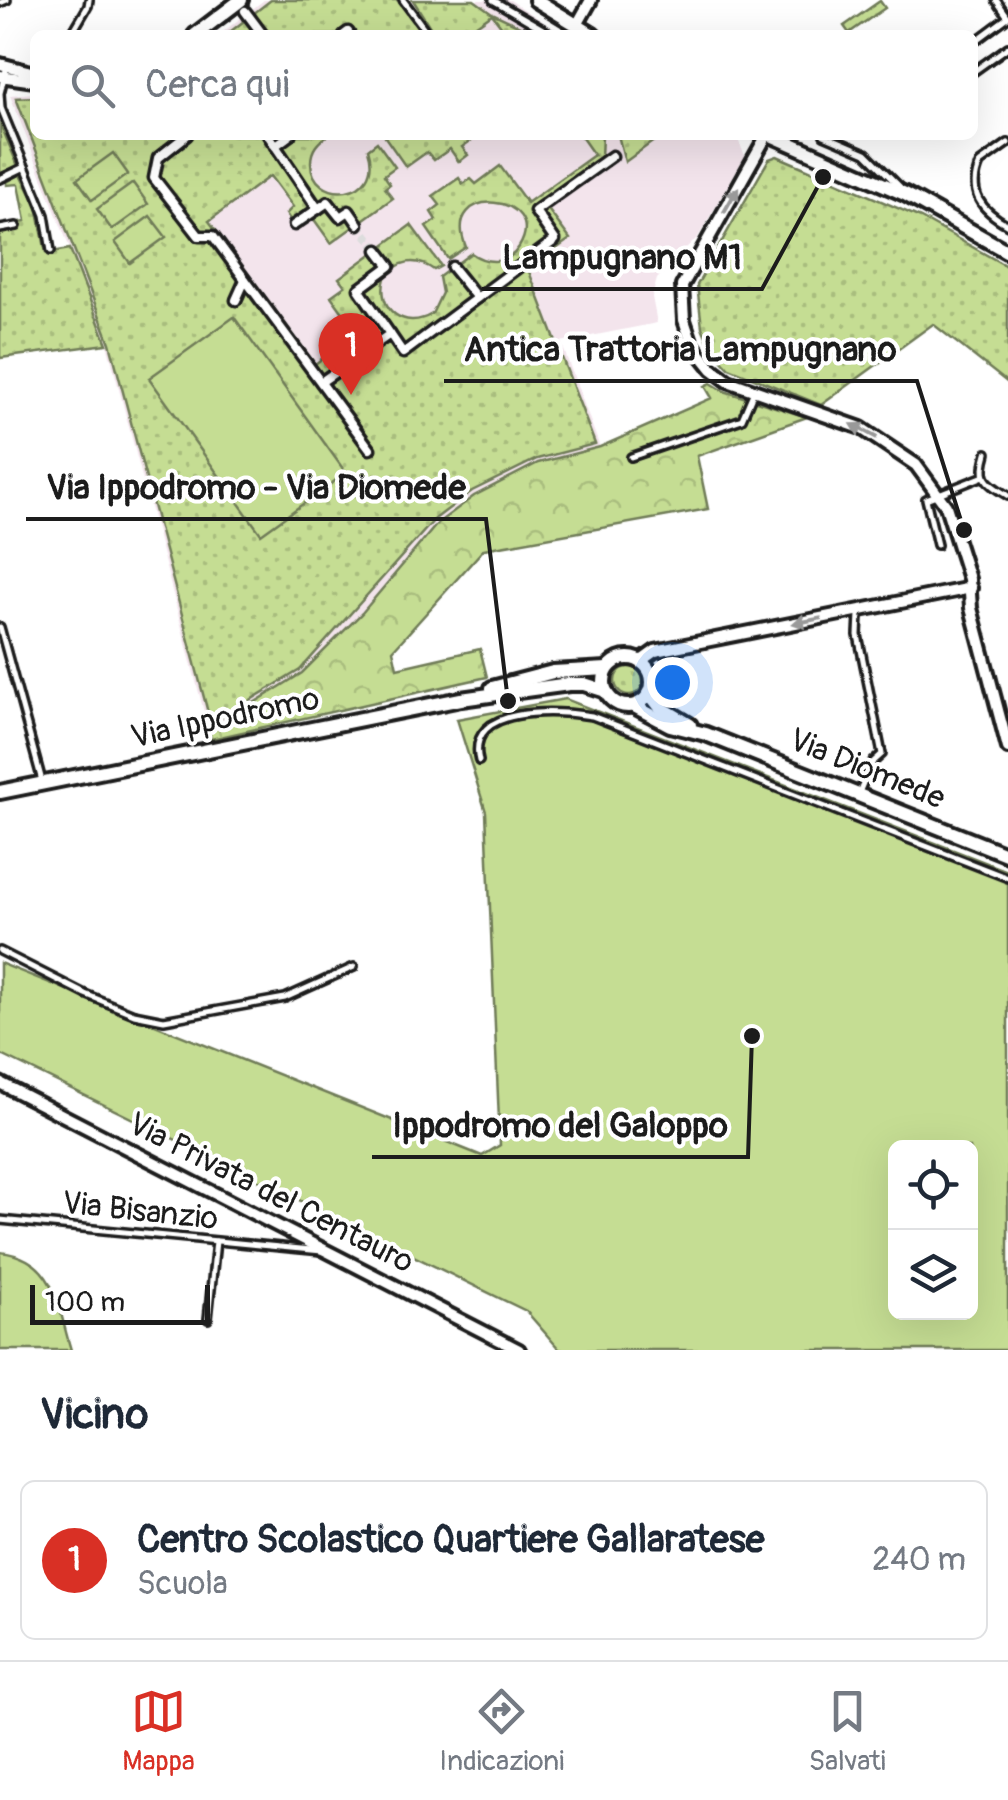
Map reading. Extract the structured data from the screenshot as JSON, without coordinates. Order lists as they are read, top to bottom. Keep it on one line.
{"streets":{"street":["Via Ippodromo","Via Diomede","Via Privata del Centauro"],"lane":["Via Bisanzio"]},"crossings":[["Via Ippodromo","Via Diomede"],["Via Privata del Centauro","Via Bisanzio"]],"places":["Lampugnano M1","Antica Trattoria Lampugnano","Via Ippodromo - Via Diomede","Ippodromo del Galoppo"],"scale_bar":"100 m","page":{"search":"Cerca qui","pins":"1","scale":"100 m","heading":"Vicino","list":[{"mark":"1","name":"Centro Scolastico Quartiere Gallaratese","note":"Scuola","value":"240 m"}],"nav":["Mappa","Indicazioni","Salvati"]}}
